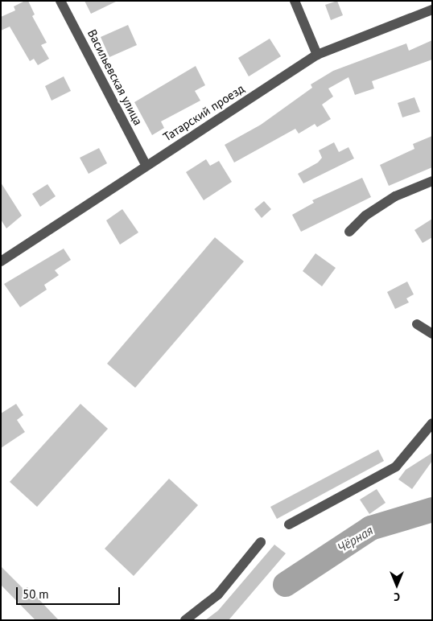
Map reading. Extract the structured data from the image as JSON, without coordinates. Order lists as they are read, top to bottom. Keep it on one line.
{"streets":{"street":["Васильевская улица","Татарский проезд"]},"crossings":[["Васильевская улица","Татарский проезд"]],"water":["Чёрная"],"scale_bar":"50 m","north":"bottom"}
